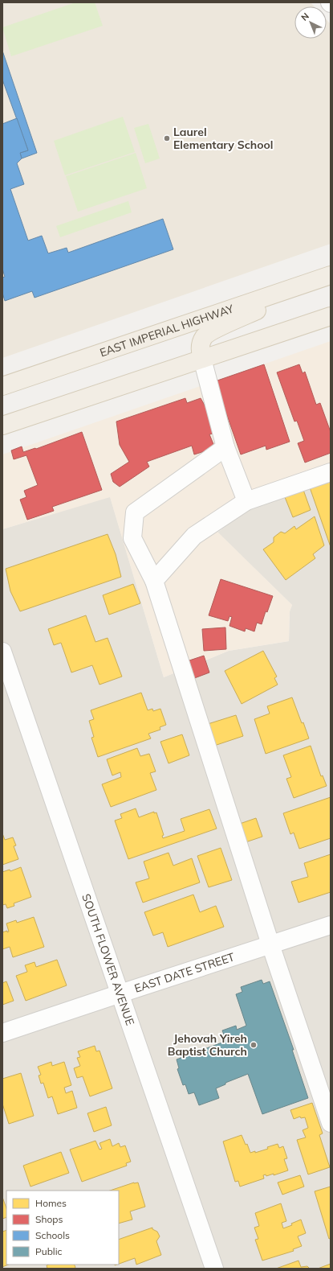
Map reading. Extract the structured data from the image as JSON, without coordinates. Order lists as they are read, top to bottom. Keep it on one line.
{"streets":{"main road":["EAST IMPERIAL HIGHWAY"],"street":["SOUTH FLOWER AVENUE","EAST DATE STREET"]},"crossings":[["SOUTH FLOWER AVENUE","EAST DATE STREET"]],"places":["Laurel Elementary School","Jehovah Yireh Baptist Church"],"legend":["Homes","Shops","Schools","Public"],"north":"top left"}
